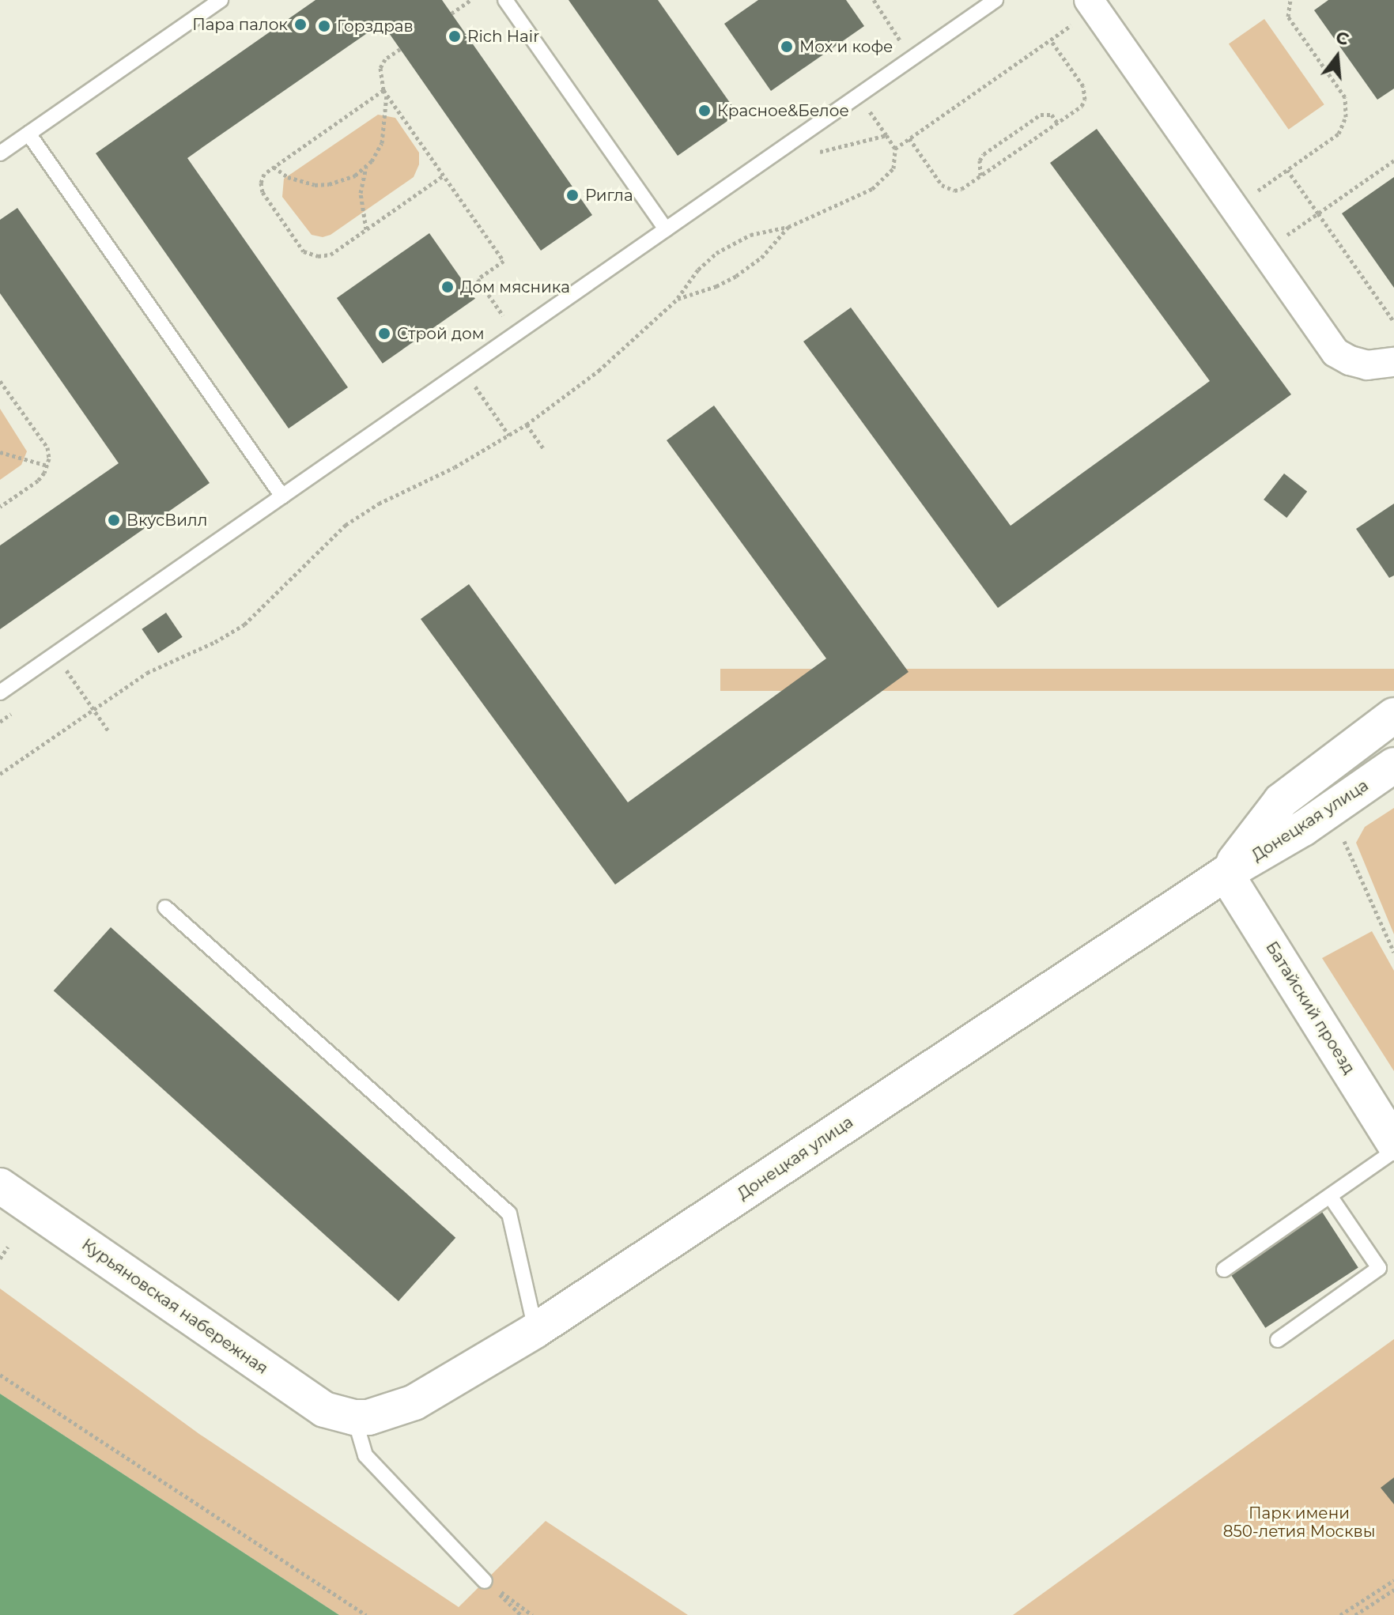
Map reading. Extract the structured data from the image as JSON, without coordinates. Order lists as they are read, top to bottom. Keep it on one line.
{"streets":{"main road":["Донецкая улица","Батайский проезд","Курьяновская набережная"]},"crossings":[["Донецкая улица","Батайский проезд"],["Донецкая улица","Курьяновская набережная"]],"parks":["Парк имени 850-летия Москвы"],"places":["Пара палок","Горздрав","Rich Hair","Мох и кофе","Красное&Белое","Ригла","Дом мясника","Строй дом","ВкусВилл"],"north":"top"}
